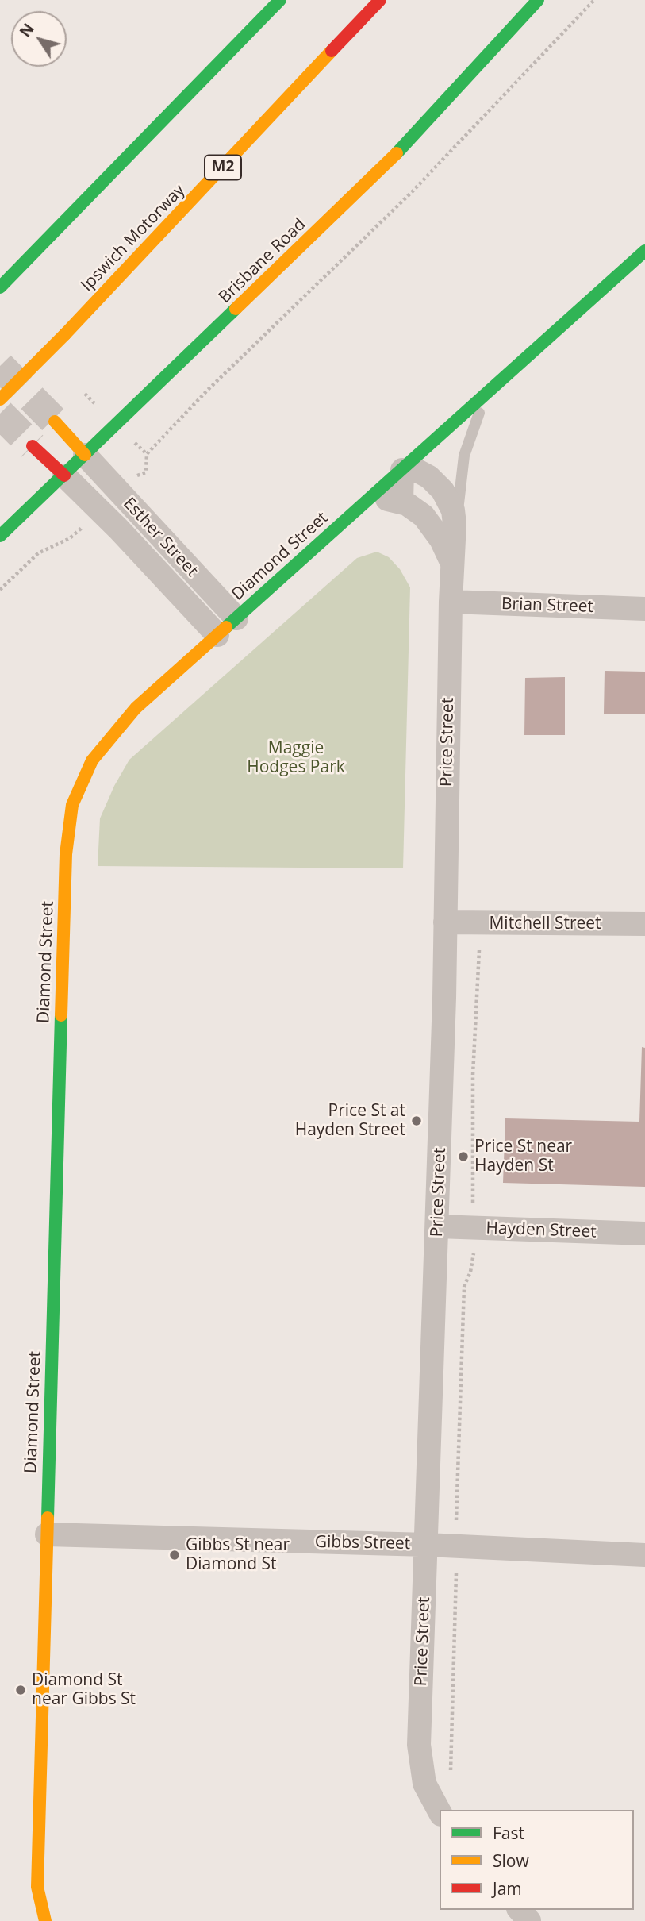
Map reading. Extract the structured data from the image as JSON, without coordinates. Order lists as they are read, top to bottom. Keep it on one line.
{"streets":{"main road":["M2","Ipswich Motorway","Brisbane Road","Diamond Street"],"street":["Esther Street","Brian Street","Price Street","Mitchell Street","Hayden Street","Gibbs Street"]},"crossings":[["Brisbane Road","Esther Street"],["Esther Street","Diamond Street"],["Diamond Street","Price Street"],["Diamond Street","Gibbs Street"],["Brian Street","Price Street"],["Price Street","Mitchell Street"],["Price Street","Hayden Street"],["Price Street","Gibbs Street"]],"parks":["Maggie Hodges Park"],"places":["Price St at Hayden Street","Price St near Hayden St","Gibbs St near Diamond St","Diamond St near Gibbs St"],"legend":["Fast","Slow","Jam"],"north":"top left"}
